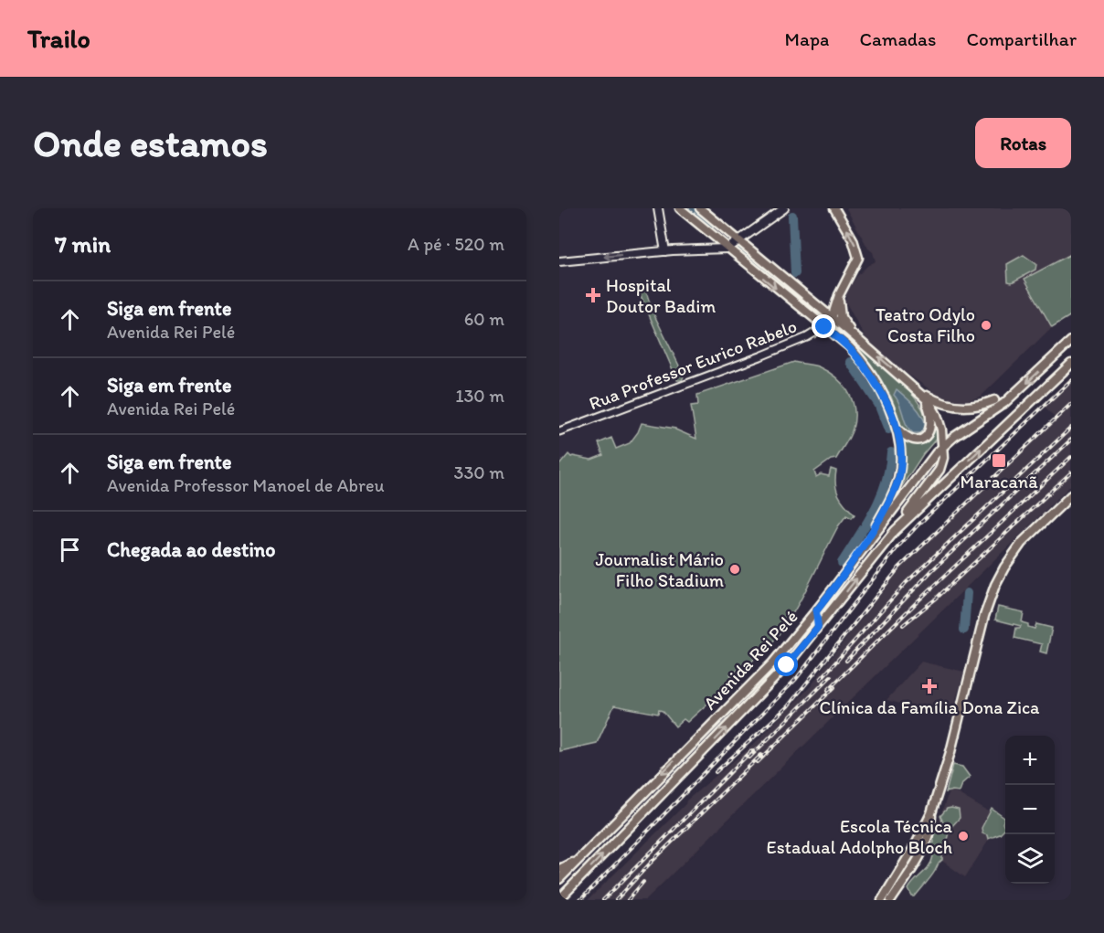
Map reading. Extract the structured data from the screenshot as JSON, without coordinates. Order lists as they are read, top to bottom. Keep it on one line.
{"streets":{"main road":["Avenida Rei Pelé"],"street":["Rua Professor Eurico Rabelo"]},"places":{"health":["Hospital Doutor Badim","Clínica da Família Dona Zica"],"other":["Teatro Odylo Costa Filho","Journalist Mário Filho Stadium","Escola Técnica Estadual Adolpho Bloch"],"transit":["Maracanã"]},"page":{"header":"Trailo","nav":["Mapa","Camadas","Compartilhar"],"buttons":"Rotas","title":"Onde estamos","heading":["7 min","A pé · 520 m"],"list":[["Siga em frente","Avenida Rei Pelé","60 m"],["Siga em frente","Avenida Rei Pelé","130 m"],["Siga em frente","Avenida Professor Manoel de Abreu","330 m"],"Chegada ao destino"],"map_buttons":["+","−"]}}
